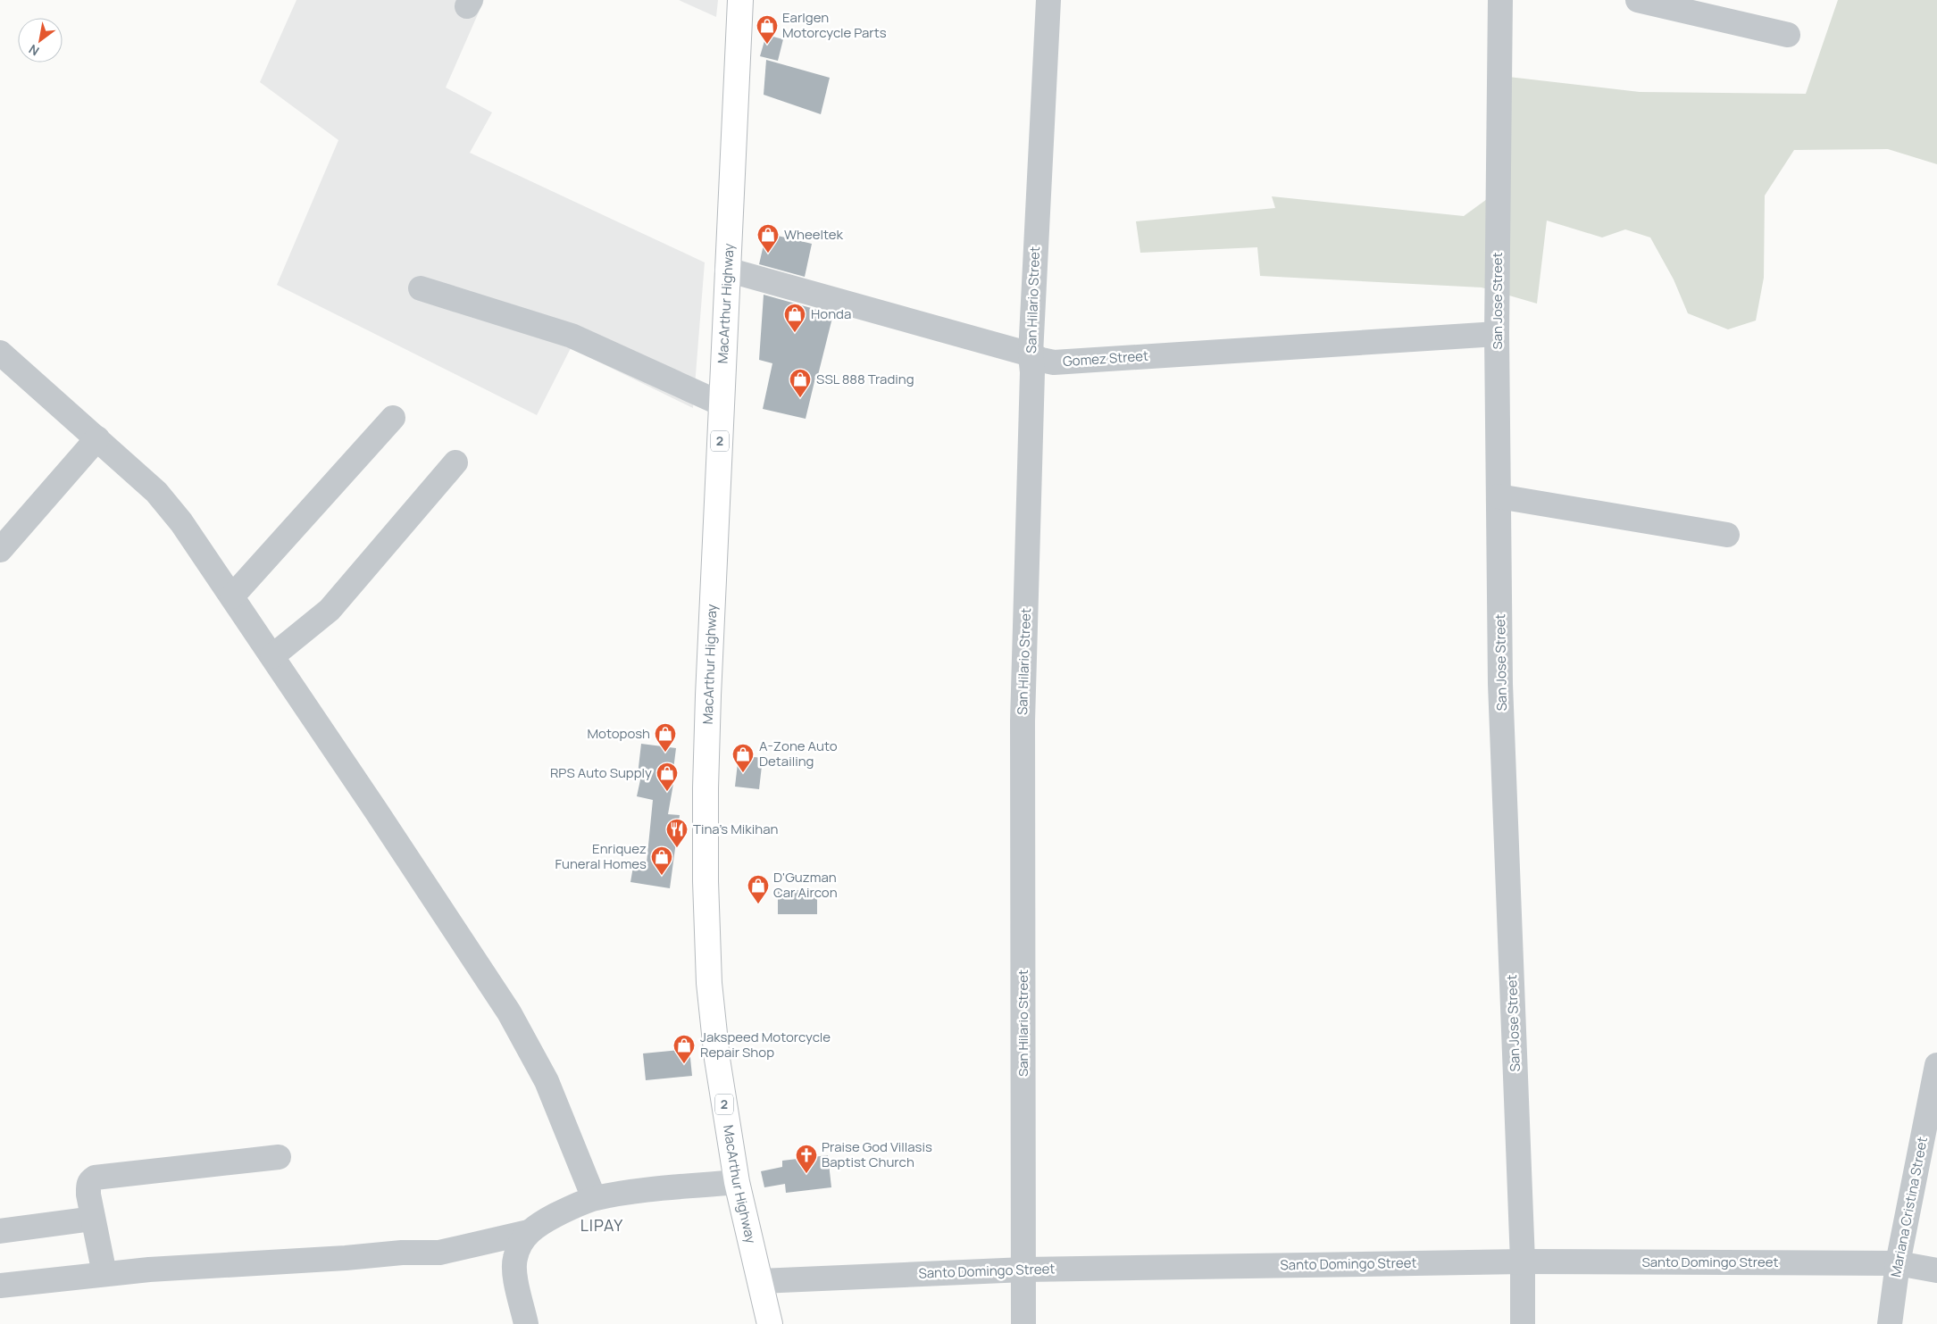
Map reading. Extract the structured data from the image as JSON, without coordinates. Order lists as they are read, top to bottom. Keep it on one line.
{"streets":{"highway":["MacArthur Highway","2"],"street":["San Hilario Street","San Jose Street","Gomez Street","Mariana Cristina Street","Santo Domingo Street"]},"crossings":[["San Hilario Street","Gomez Street"],["San Hilario Street","Santo Domingo Street"],["San Jose Street","Gomez Street"],["San Jose Street","Santo Domingo Street"],["MacArthur Highway","Gomez Street"],["MacArthur Highway","Santo Domingo Street"],["Mariana Cristina Street","Santo Domingo Street"]],"districts":["LIPAY"],"places":{"shop":["Earlgen Motorcycle Parts","Wheeltek","Honda","SSL 888 Trading","Motoposh","A-Zone Auto Detailing","RPS Auto Supply","Enriquez Funeral Homes","D'Guzman Car Aircon","Jakspeed Motorcycle Repair Shop"],"restaurant":["Tina's Mikihan"],"church":["Praise God Villasis Baptist Church"]},"north":"bottom left"}
